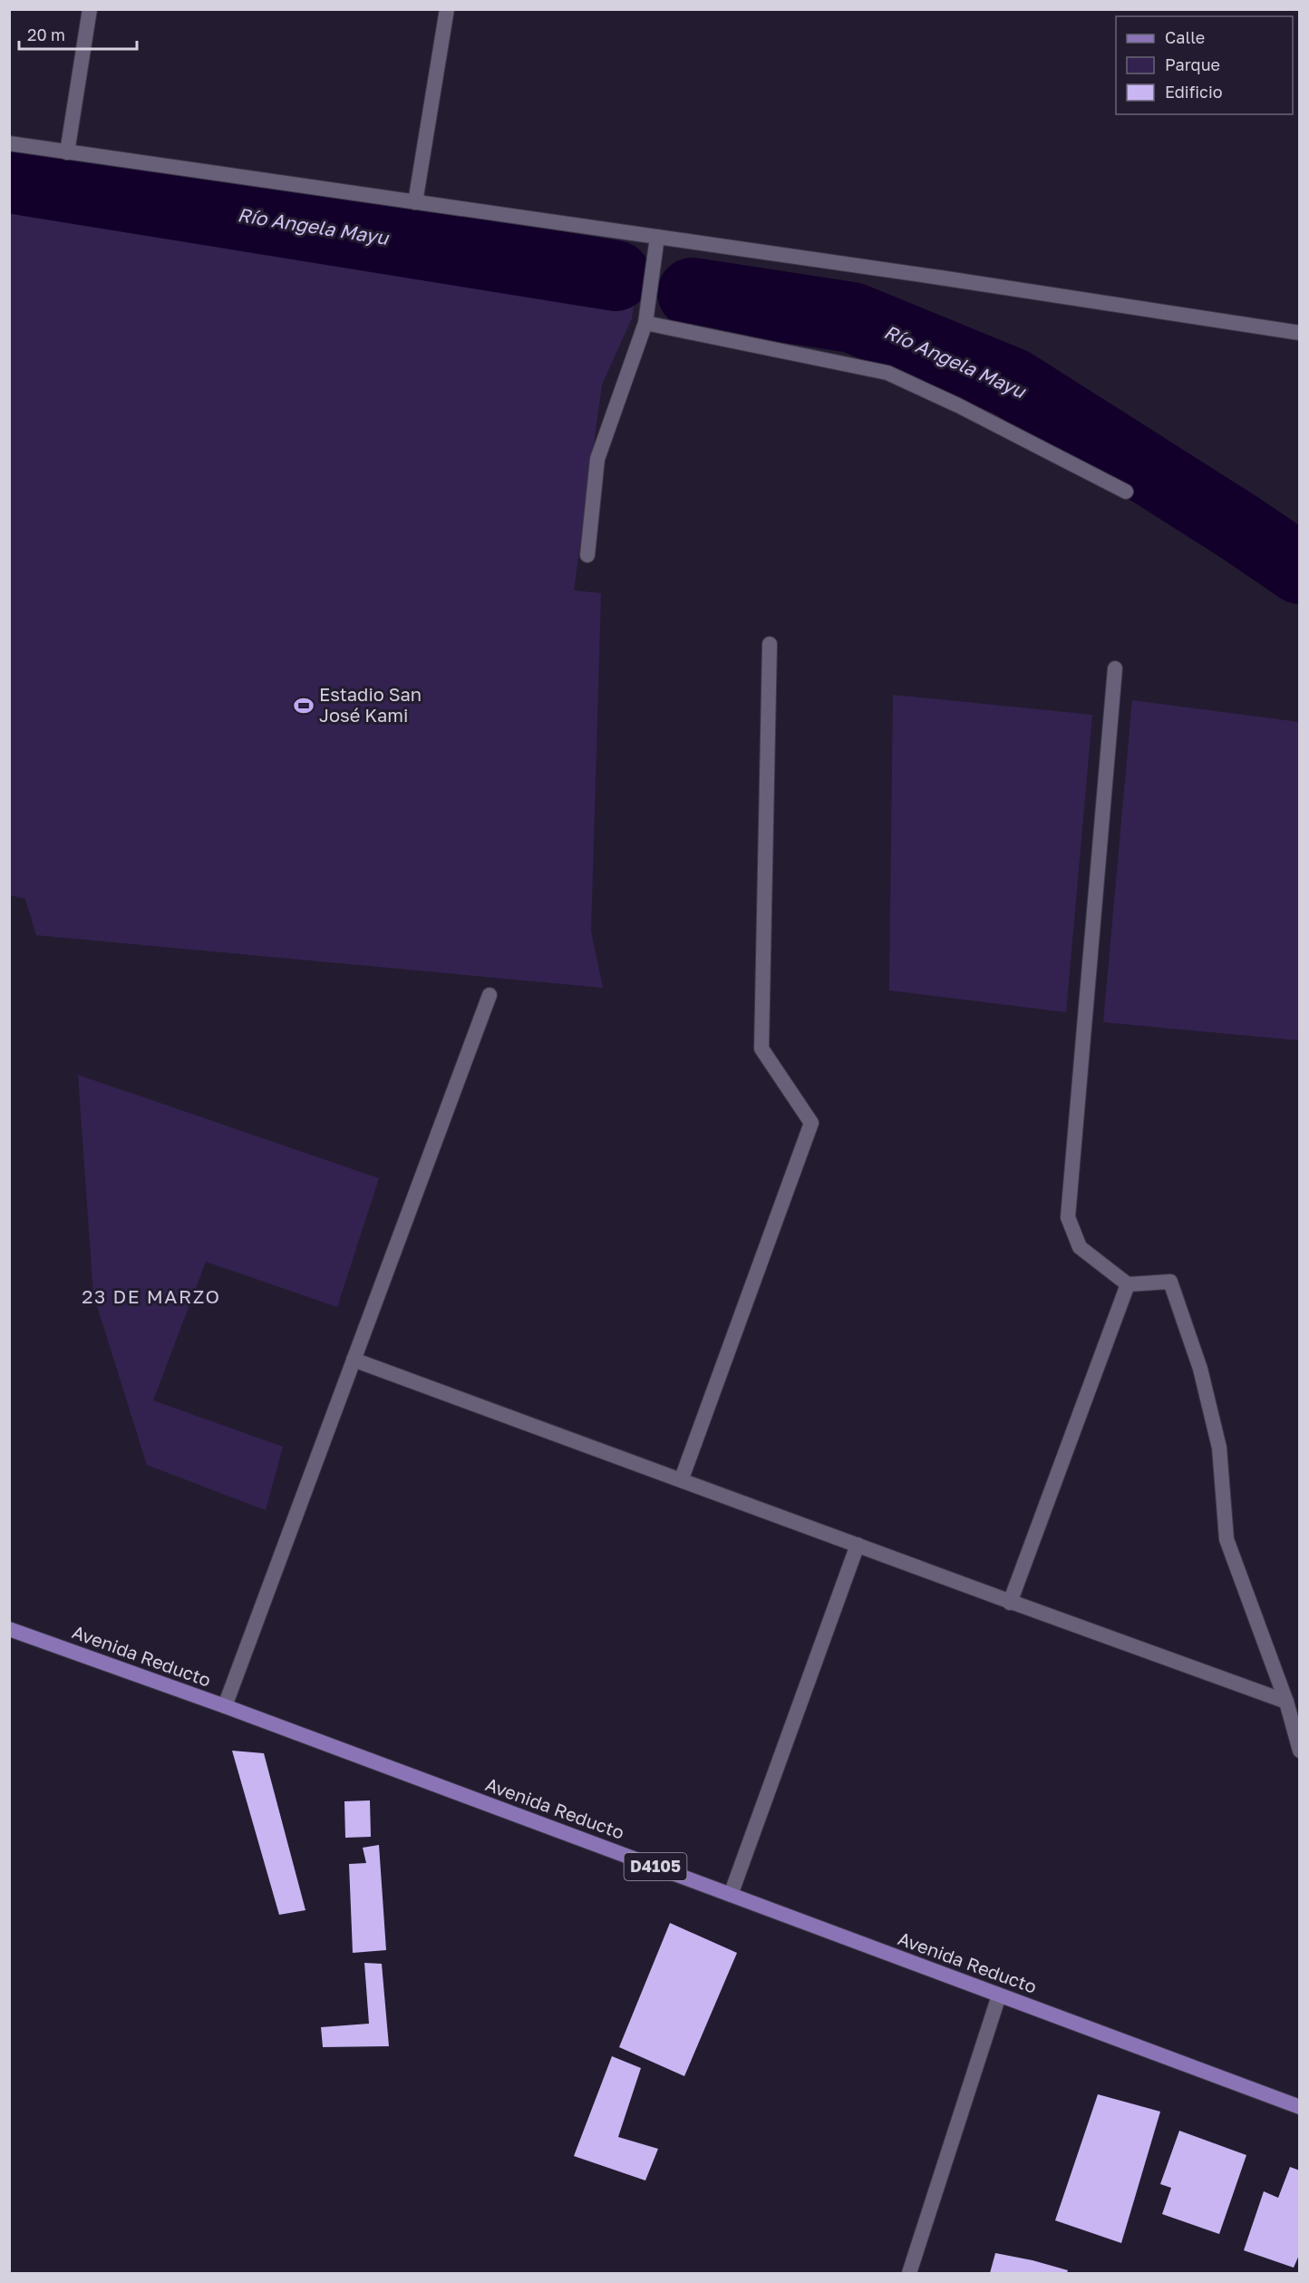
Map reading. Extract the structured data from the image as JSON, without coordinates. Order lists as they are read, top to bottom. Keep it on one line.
{"streets":{"main road":["Avenida Reducto","D4105"]},"districts":["23 DE MARZO"],"water":["Río Angela Mayu"],"places":{"sports":["Estadio San José Kami"]},"legend":["Calle","Parque","Edificio"],"scale_bar":"20 m"}
